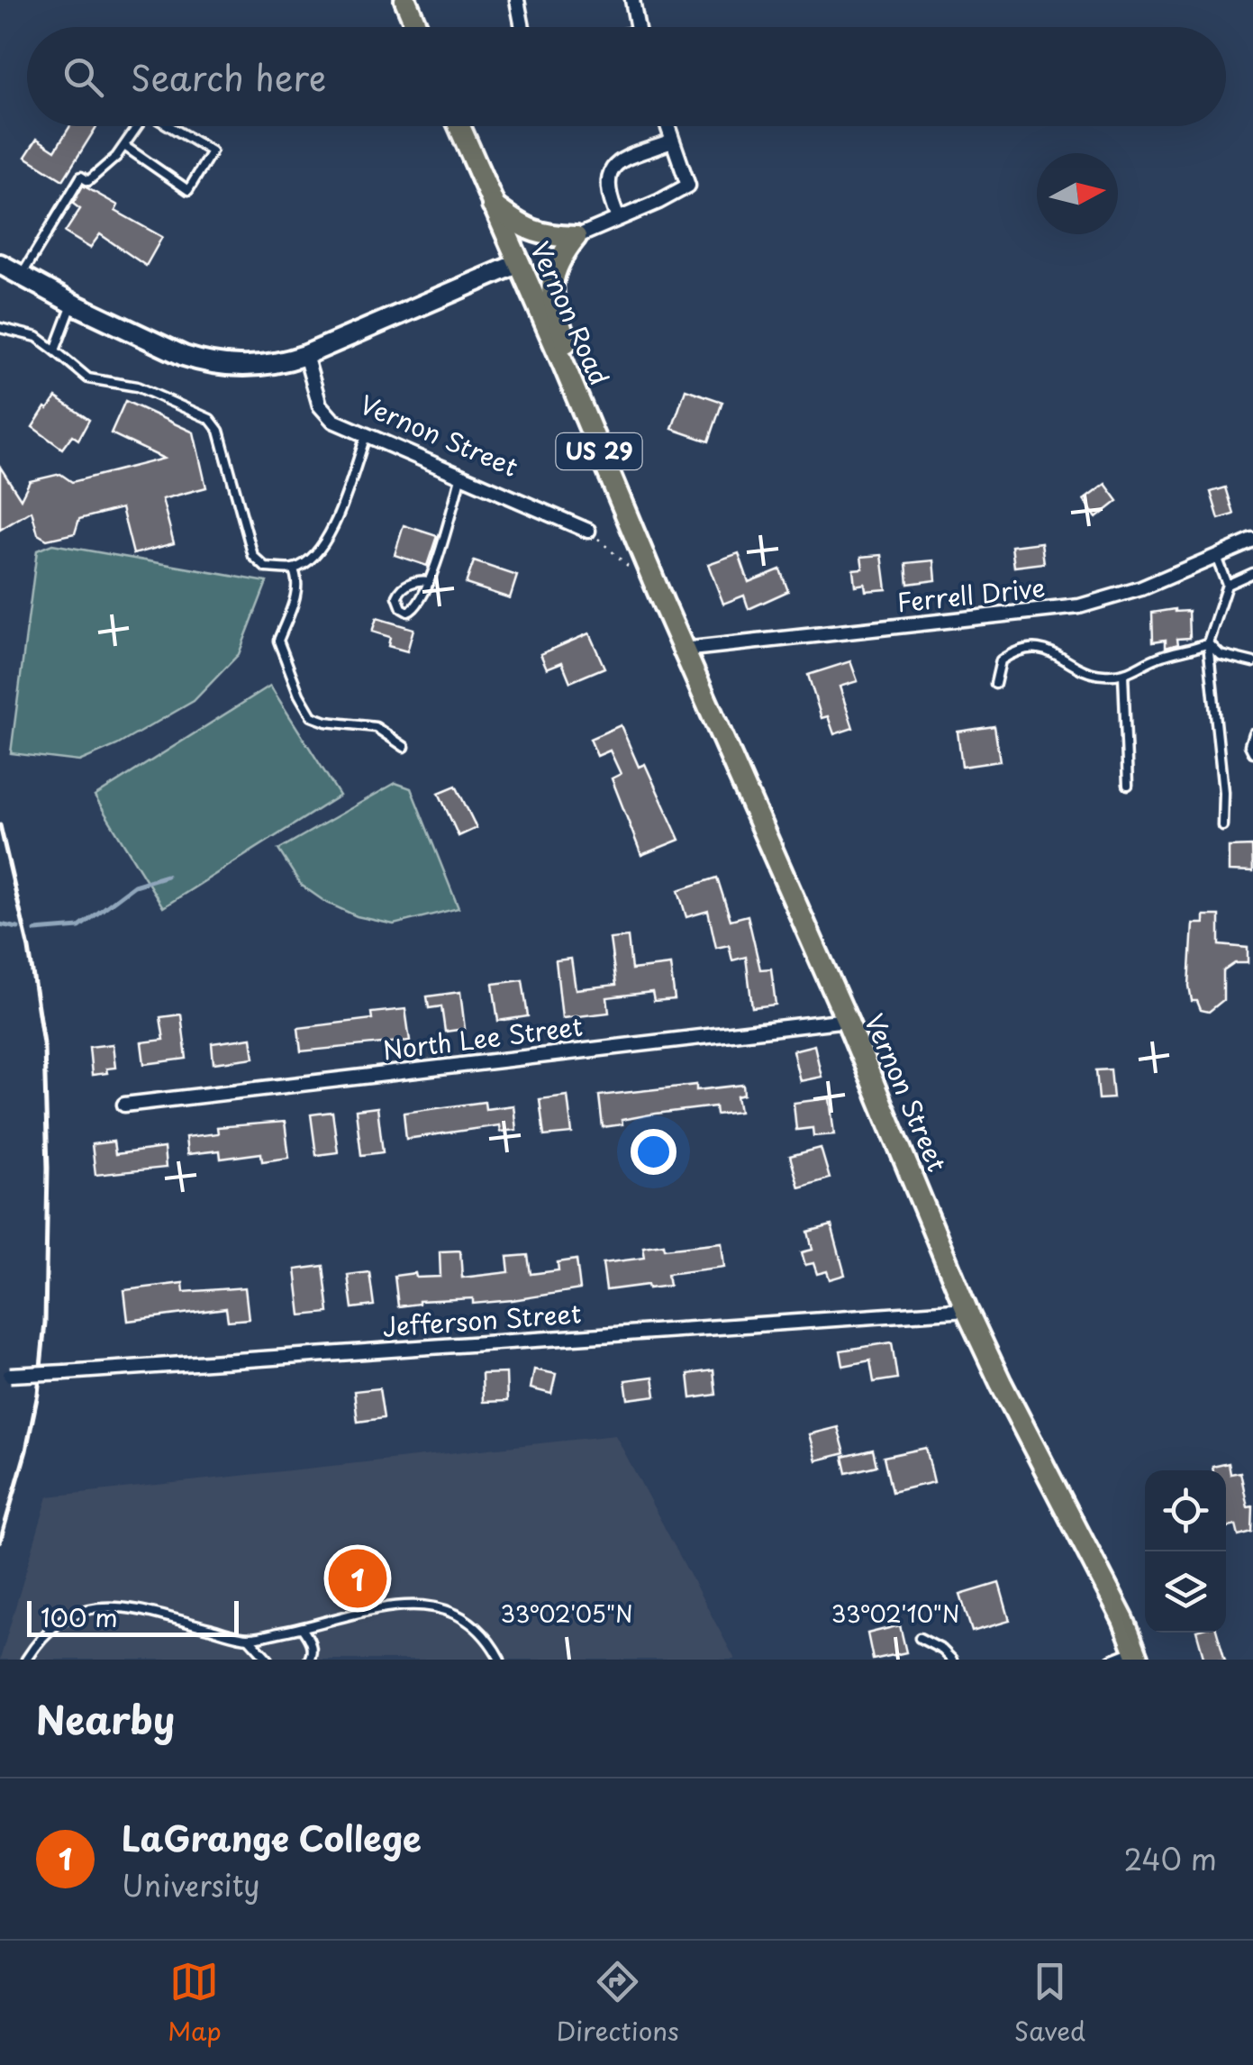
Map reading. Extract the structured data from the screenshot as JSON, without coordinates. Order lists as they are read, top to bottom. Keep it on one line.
{"streets":{"main road":["Vernon Road","Vernon Street","US 29"],"street":["Ferrell Drive","North Lee Street","Jefferson Street"]},"crossings":[["Vernon Road","Vernon Street"],["Vernon Street","Ferrell Drive"],["Vernon Street","North Lee Street"],["Vernon Street","Jefferson Street"]],"scale_bar":"100 m","north":"right","page":{"search":"Search here","pins":"1","scale":"100 m","heading":"Nearby","list":[{"mark":"1","name":"LaGrange College","note":"University","value":"240 m"}],"nav":["Map","Directions","Saved"]},"coordinates":["33°02'05\"N","33°02'10\"N"]}
